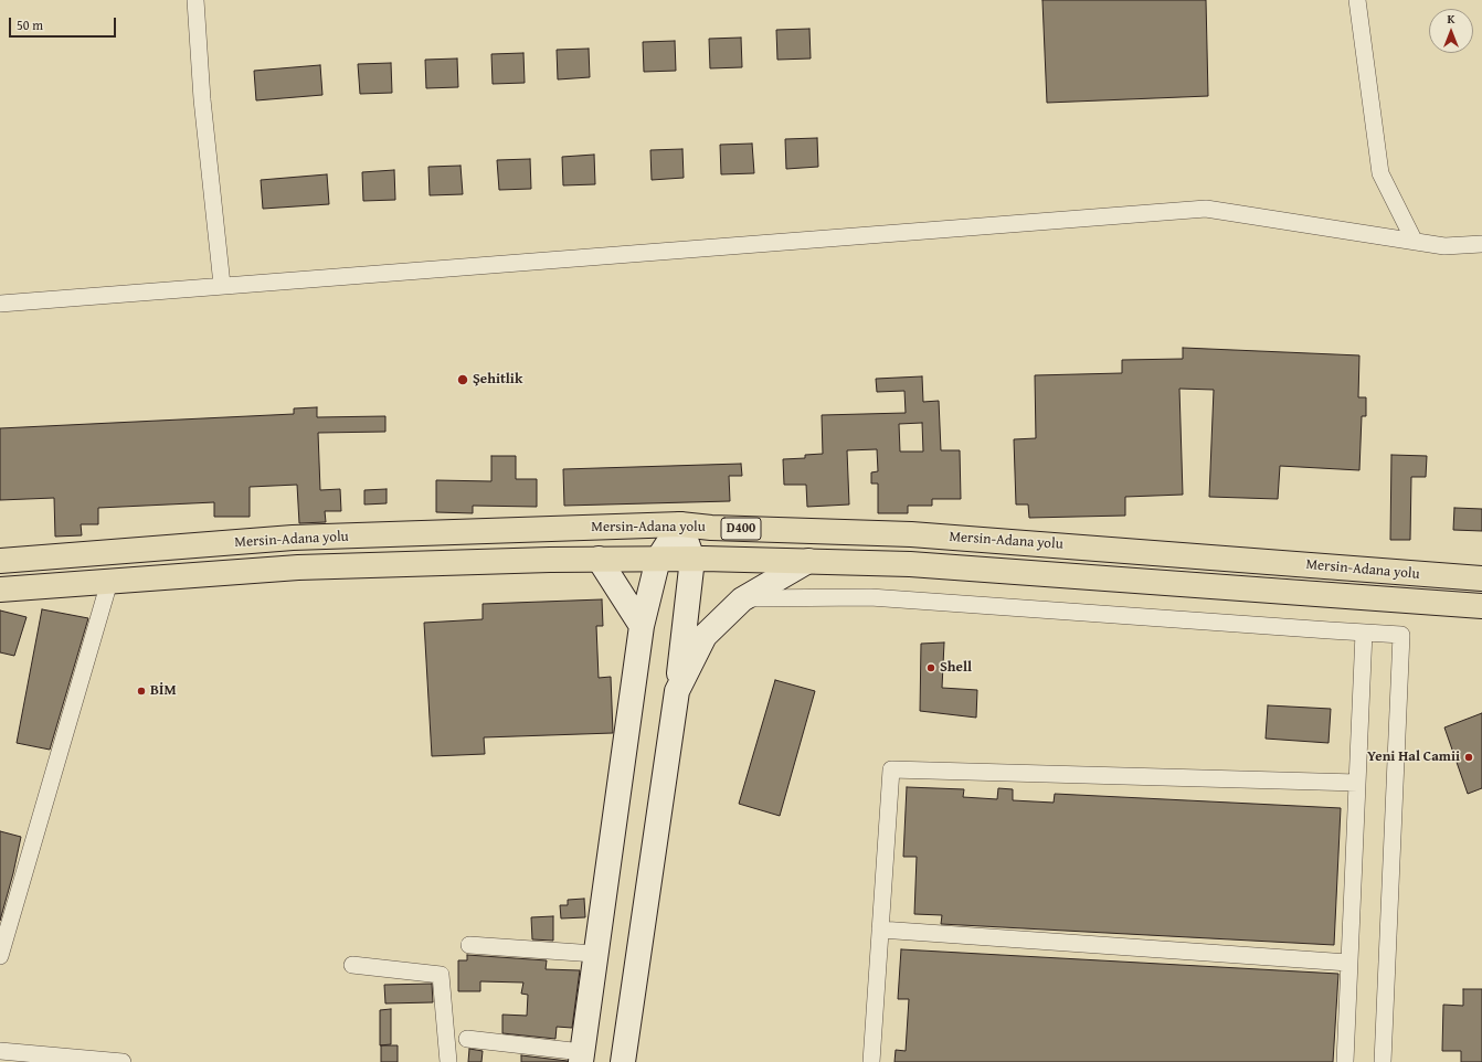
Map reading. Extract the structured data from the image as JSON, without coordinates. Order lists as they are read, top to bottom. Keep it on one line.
{"streets":{"highway":["Mersin-Adana yolu","D400"]},"places":["Şehitlik","Shell","BİM","Yeni Hal Camii"],"scale_bar":"50 m","north":"top"}
